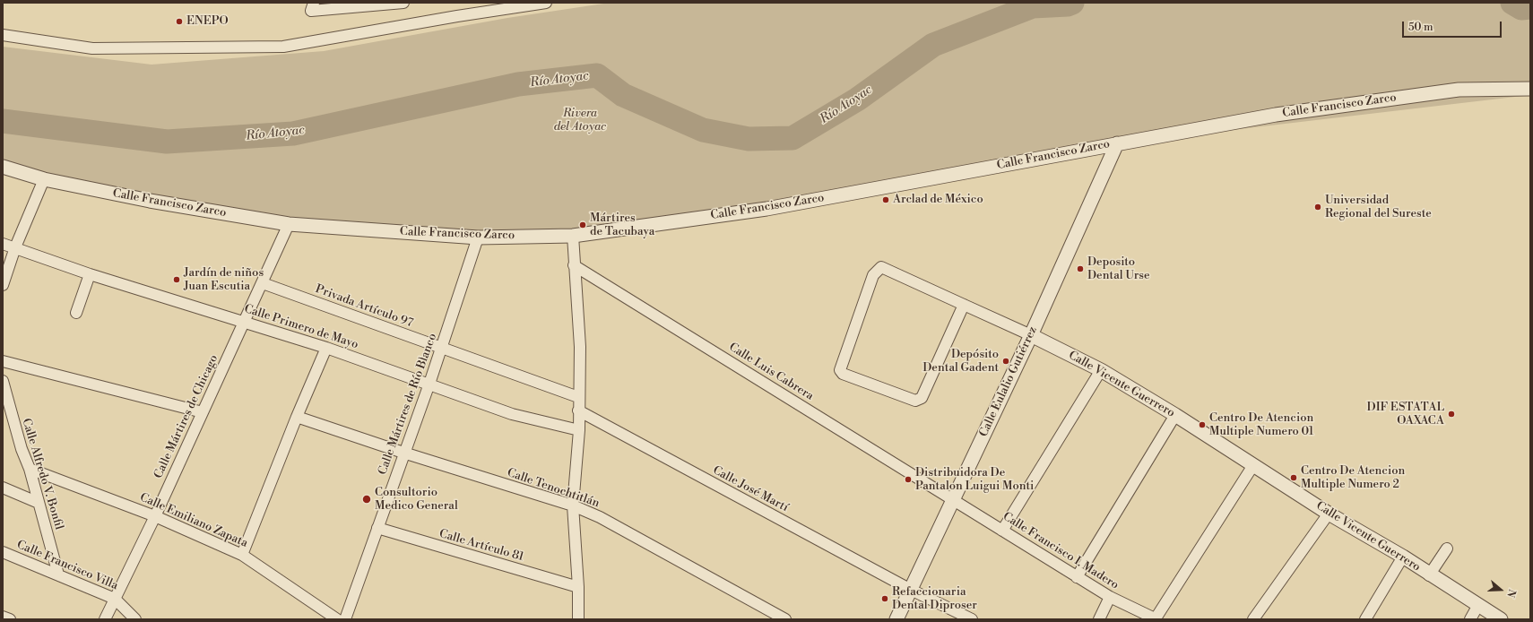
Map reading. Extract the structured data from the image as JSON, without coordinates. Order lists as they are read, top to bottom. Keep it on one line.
{"streets":{"street":["Calle Francisco Zarco","Privada Artículo 97","Calle Primero de Mayo","Calle Luis Cabrera","Calle Eulalio Gutiérrez","Calle Vicente Guerrero","Calle Mártires de Río Blanco","Calle Mártires de Chicago","Calle Alfredo V. Bonfil","Calle Tenochtitlán","Calle José Martí","Calle Emiliano Zapata","Calle Artículo 81","Calle Francisco I. Madero","Calle Francisco Villa"]},"crossings":[["Calle Francisco Zarco","Calle Eulalio Gutiérrez"],["Calle Francisco Zarco","Calle Mártires de Río Blanco"],["Calle Francisco Zarco","Calle Mártires de Chicago"],["Privada Artículo 97","Calle Mártires de Río Blanco"],["Privada Artículo 97","Calle Mártires de Chicago"],["Calle Primero de Mayo","Calle Mártires de Río Blanco"],["Calle Primero de Mayo","Calle Mártires de Chicago"],["Calle Luis Cabrera","Calle Eulalio Gutiérrez"],["Calle Luis Cabrera","Calle Francisco I. Madero"],["Calle Eulalio Gutiérrez","Calle Vicente Guerrero"],["Calle Eulalio Gutiérrez","Calle José Martí"],["Calle Eulalio Gutiérrez","Calle Francisco I. Madero"],["Calle Mártires de Río Blanco","Calle Tenochtitlán"],["Calle Mártires de Río Blanco","Calle Artículo 81"],["Calle Mártires de Chicago","Calle Emiliano Zapata"],["Calle Mártires de Chicago","Calle Francisco Villa"],["Calle Alfredo V. Bonfil","Calle Emiliano Zapata"],["Calle Alfredo V. Bonfil","Calle Francisco Villa"]],"water":["Río Atoyac"],"parks":["Rivera del Atoyac"],"places":["ENEPO","Arclad de México","Universidad Regional del Sureste","Mártires de Tacubaya","Deposito Dental Urse","Jardín de niños Juan Escutia","Depósito Dental Gadent","DIF ESTATAL OAXACA","Centro De Atencion Multiple Numero 01","Centro De Atencion Multiple Numero 2","Distribuidora De Pantalon Luigui Monti","Consultorio Medico General","Refaccionaria Dental Diproser"],"scale_bar":"50 m","north":"right"}
